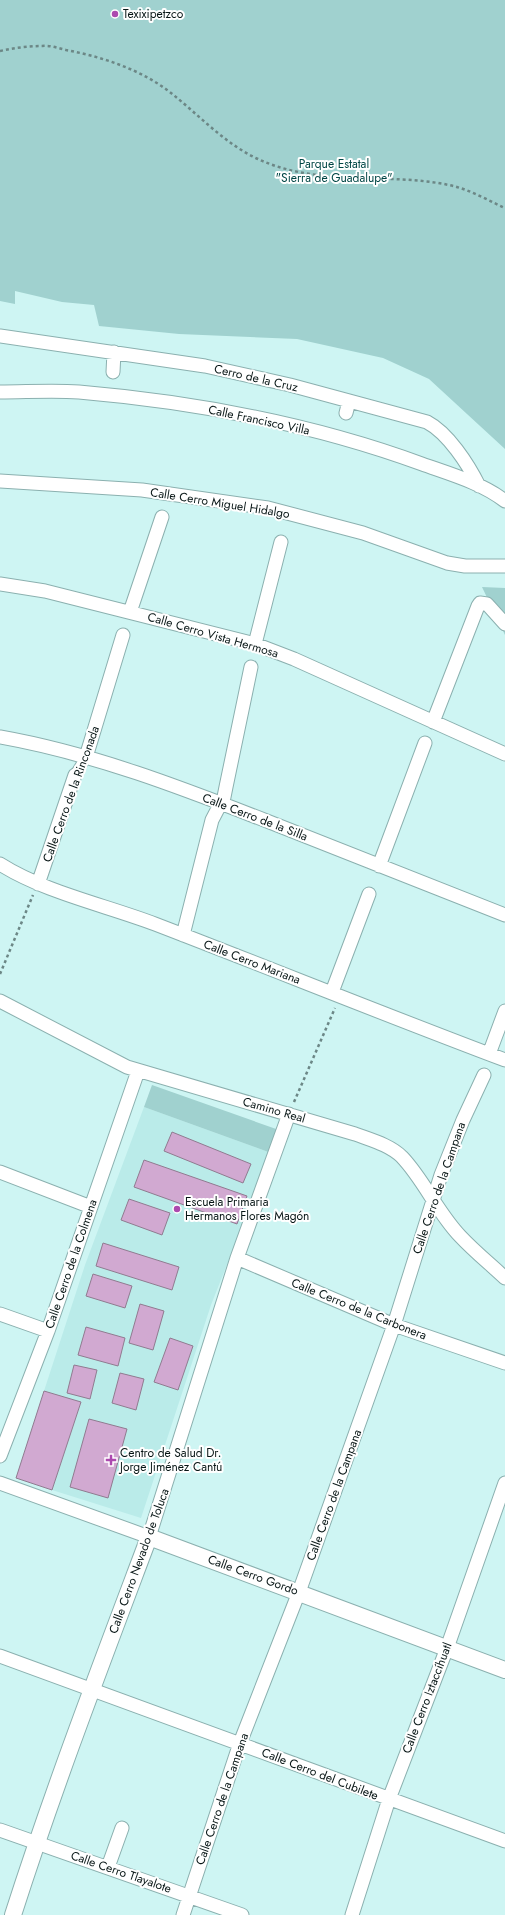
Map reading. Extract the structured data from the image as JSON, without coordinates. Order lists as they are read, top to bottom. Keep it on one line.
{"streets":{"street":["Cerro de la Cruz","Calle Francisco Villa","Calle Cerro Miguel Hidalgo","Calle Cerro Vista Hermosa","Calle Cerro de la Rinconada","Calle Cerro de la Silla","Calle Cerro Mariana","Camino Real","Calle Cerro de la Campana","Calle Cerro de la Colmena","Calle Cerro de la Carbonera","Calle Cerro Nevado de Toluca","Calle Cerro Gordo","Calle Cerro Iztaccíhuatl","Calle Cerro del Cubilete","Calle Cerro Tlayalote"]},"crossings":[["Cerro de la Cruz","Calle Francisco Villa"],["Calle Cerro de la Rinconada","Calle Cerro de la Silla"],["Calle Cerro de la Rinconada","Calle Cerro Mariana"],["Camino Real","Calle Cerro de la Campana"],["Camino Real","Calle Cerro de la Colmena"],["Camino Real","Calle Cerro Nevado de Toluca"],["Calle Cerro de la Campana","Calle Cerro de la Carbonera"],["Calle Cerro de la Campana","Calle Cerro Gordo"],["Calle Cerro de la Campana","Calle Cerro del Cubilete"],["Calle Cerro de la Campana","Calle Cerro Tlayalote"],["Calle Cerro de la Carbonera","Calle Cerro Nevado de Toluca"],["Calle Cerro Nevado de Toluca","Calle Cerro Gordo"],["Calle Cerro Nevado de Toluca","Calle Cerro del Cubilete"],["Calle Cerro Nevado de Toluca","Calle Cerro Tlayalote"],["Calle Cerro Gordo","Calle Cerro Iztaccíhuatl"],["Calle Cerro Iztaccíhuatl","Calle Cerro del Cubilete"]],"parks":["Parque Estatal \"Sierra de Guadalupe\""],"places":{"other":["Texixipetzco","Escuela Primaria Hermanos Flores Magón"],"health":["Centro de Salud Dr. Jorge Jiménez Cantú"]}}
